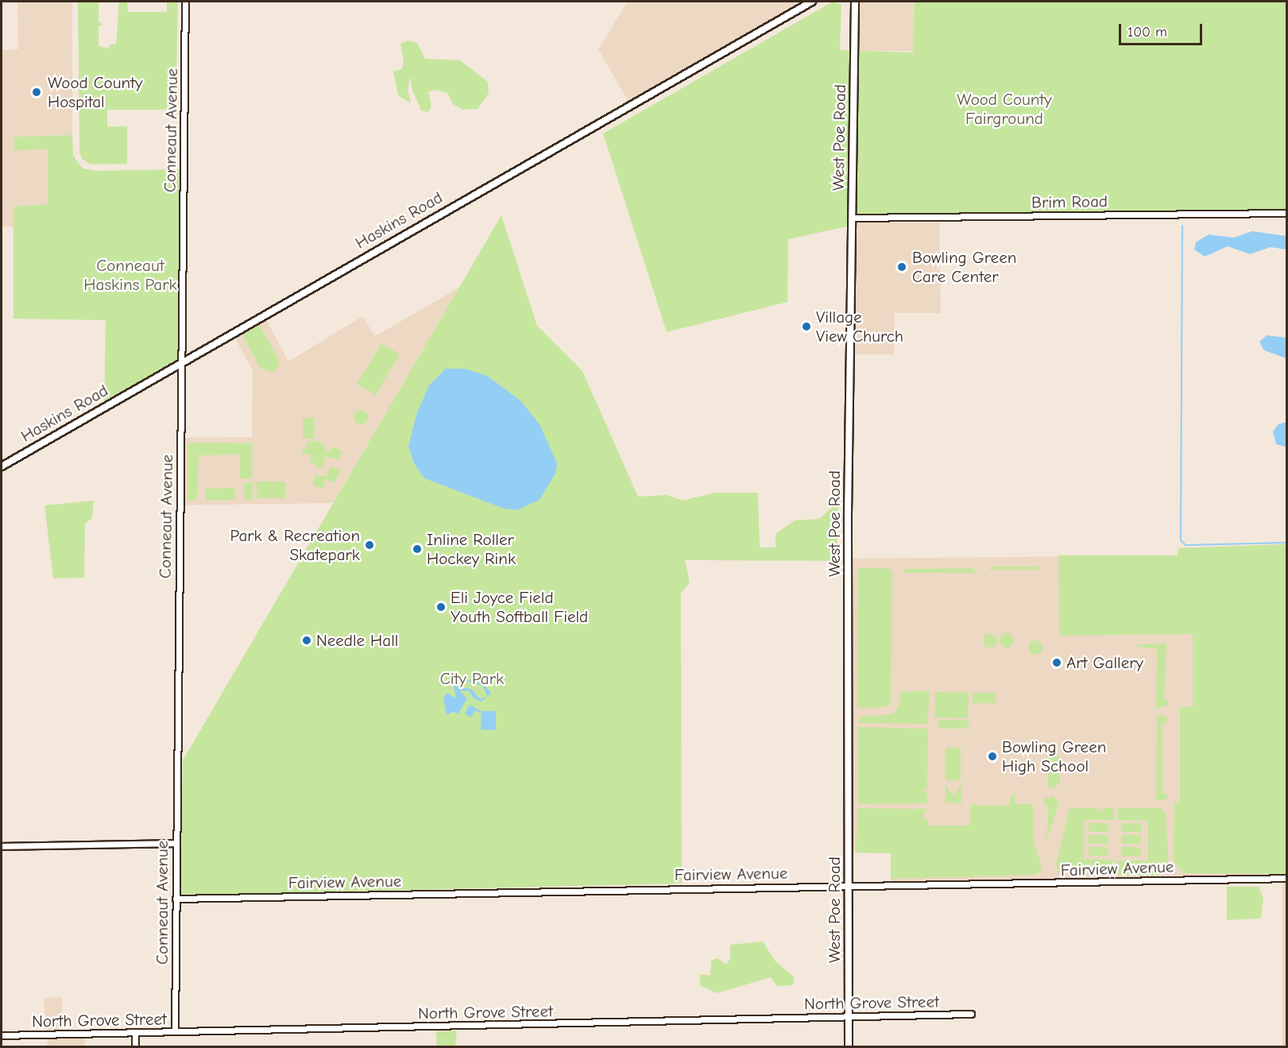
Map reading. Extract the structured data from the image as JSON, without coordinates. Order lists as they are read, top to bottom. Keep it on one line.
{"streets":{"main road":["West Poe Road","Haskins Road"],"street":["Conneaut Avenue","Brim Road","Fairview Avenue","North Grove Street"]},"crossings":[["Conneaut Avenue","Haskins Road"],["Conneaut Avenue","Fairview Avenue"],["Conneaut Avenue","North Grove Street"],["West Poe Road","Brim Road"],["West Poe Road","Fairview Avenue"],["West Poe Road","North Grove Street"]],"parks":["Wood County Fairground","Conneaut Haskins Park","City Park"],"places":["Wood County Hospital","Bowling Green Care Center","Village View Church","Park & Recreation Skatepark","Inline Roller Hockey Rink","Eli Joyce Field Youth Softball Field","Needle Hall","Art Gallery","Bowling Green High School"],"scale_bar":"100 m"}
